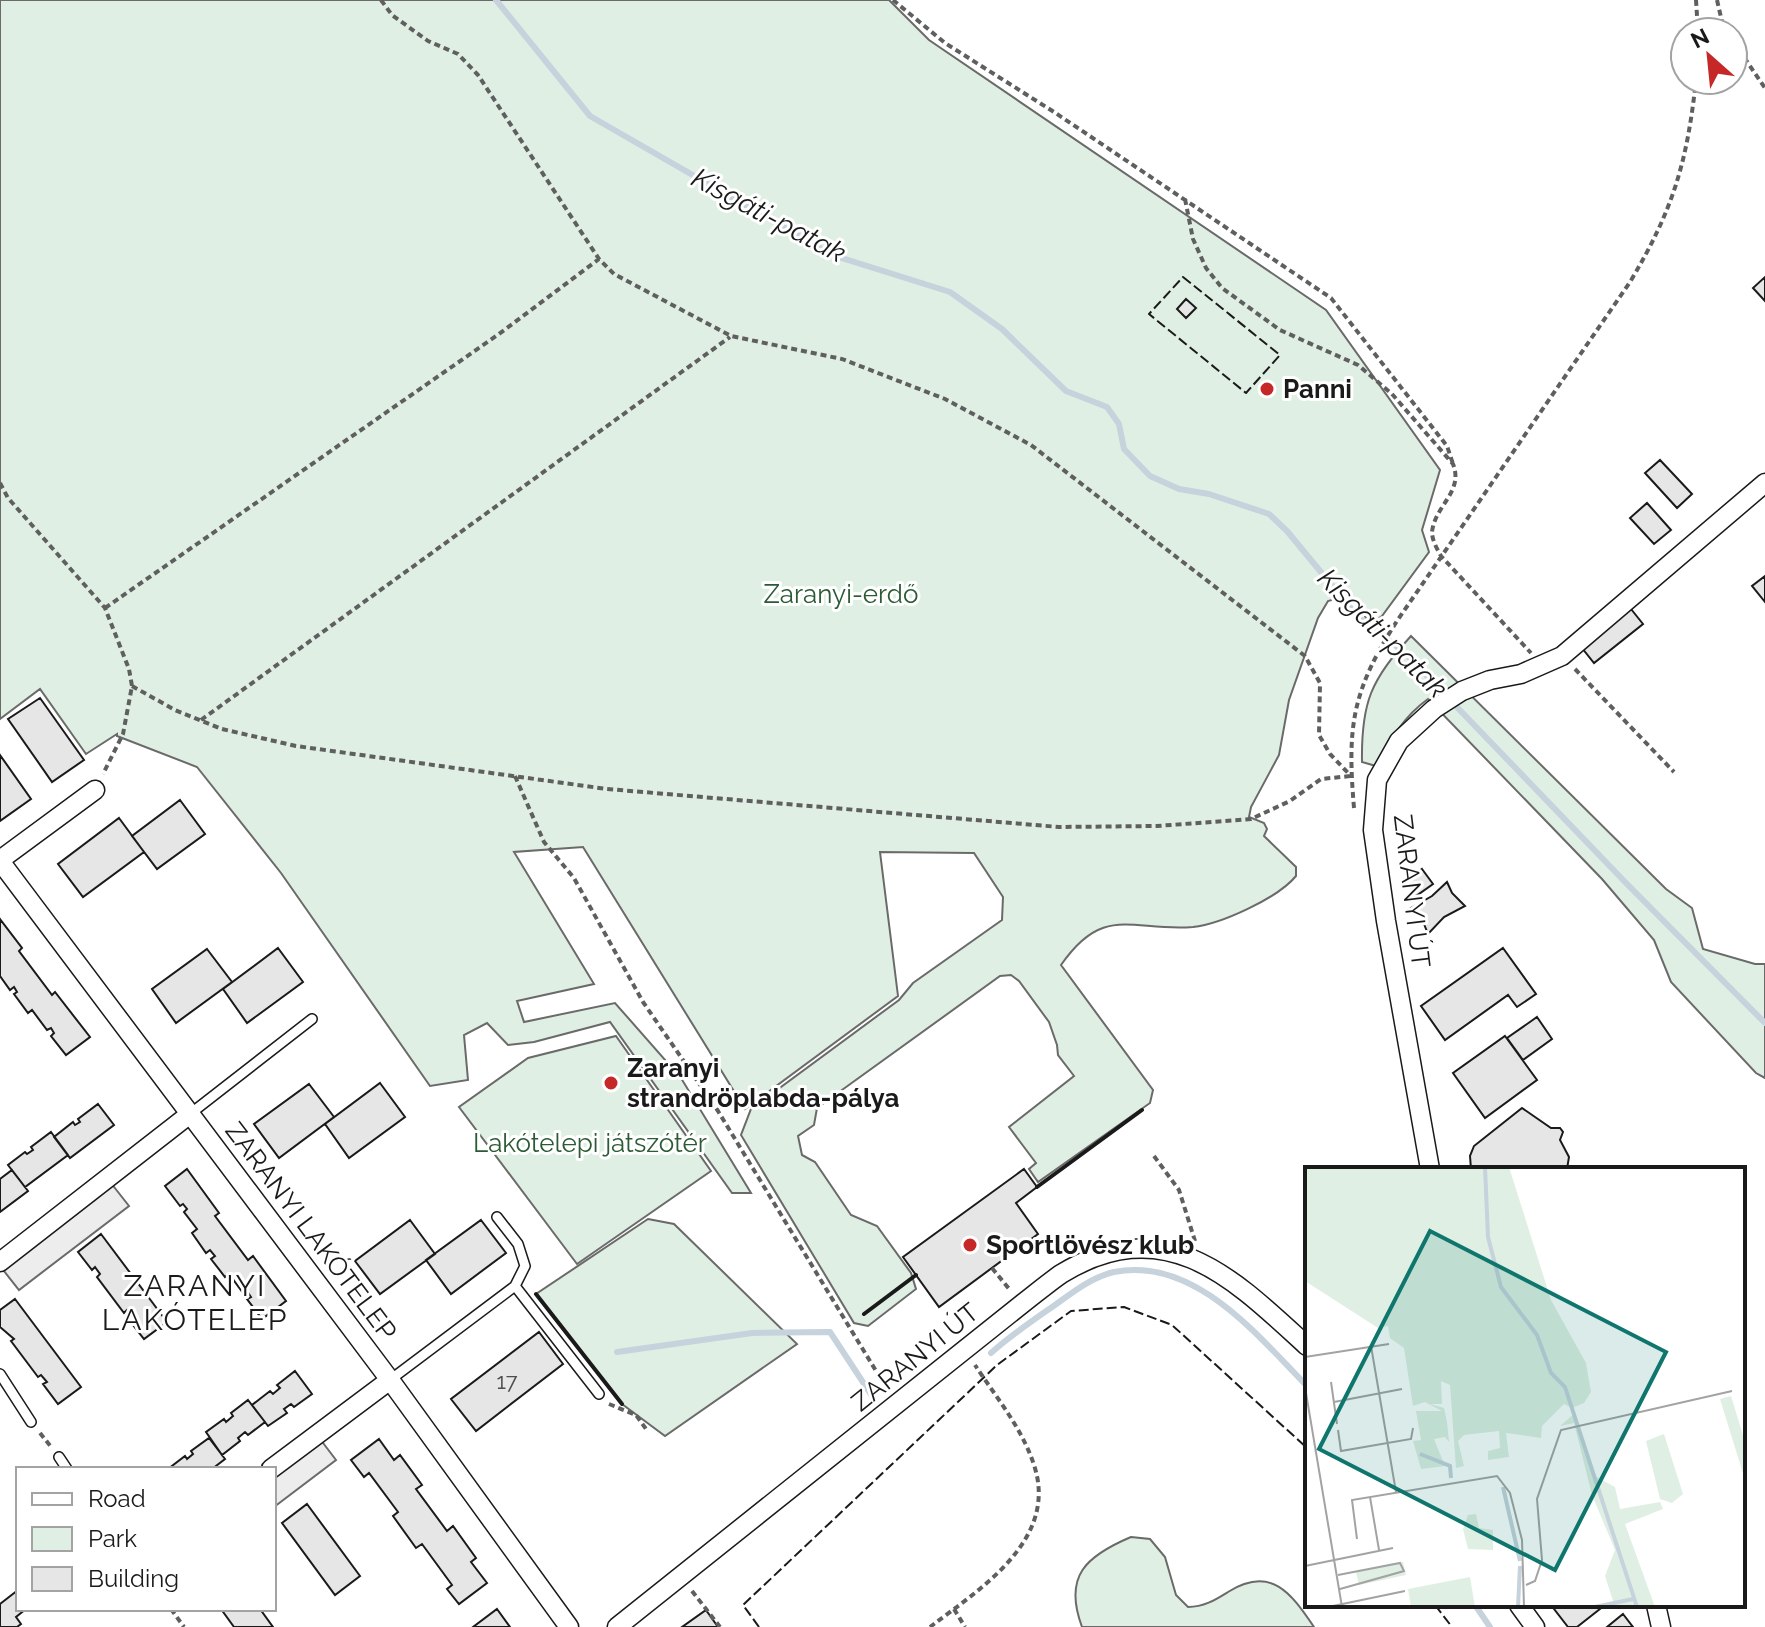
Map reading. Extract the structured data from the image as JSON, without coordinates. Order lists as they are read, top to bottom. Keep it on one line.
{"streets":{"street":["ZARANYI ÚT","ZARANYI LAKÓTELEP"]},"districts":["ZARANYI LAKÓTELEP"],"water":["Kisgáti-patak"],"parks":["Zaranyi-erdő","Lakótelepi játszótér"],"places":["Panni","Zaranyi strandröplabda-pálya","Sportlövész klub"],"house_numbers":["17"],"legend":["Road","Park","Building"],"north":"top left"}
